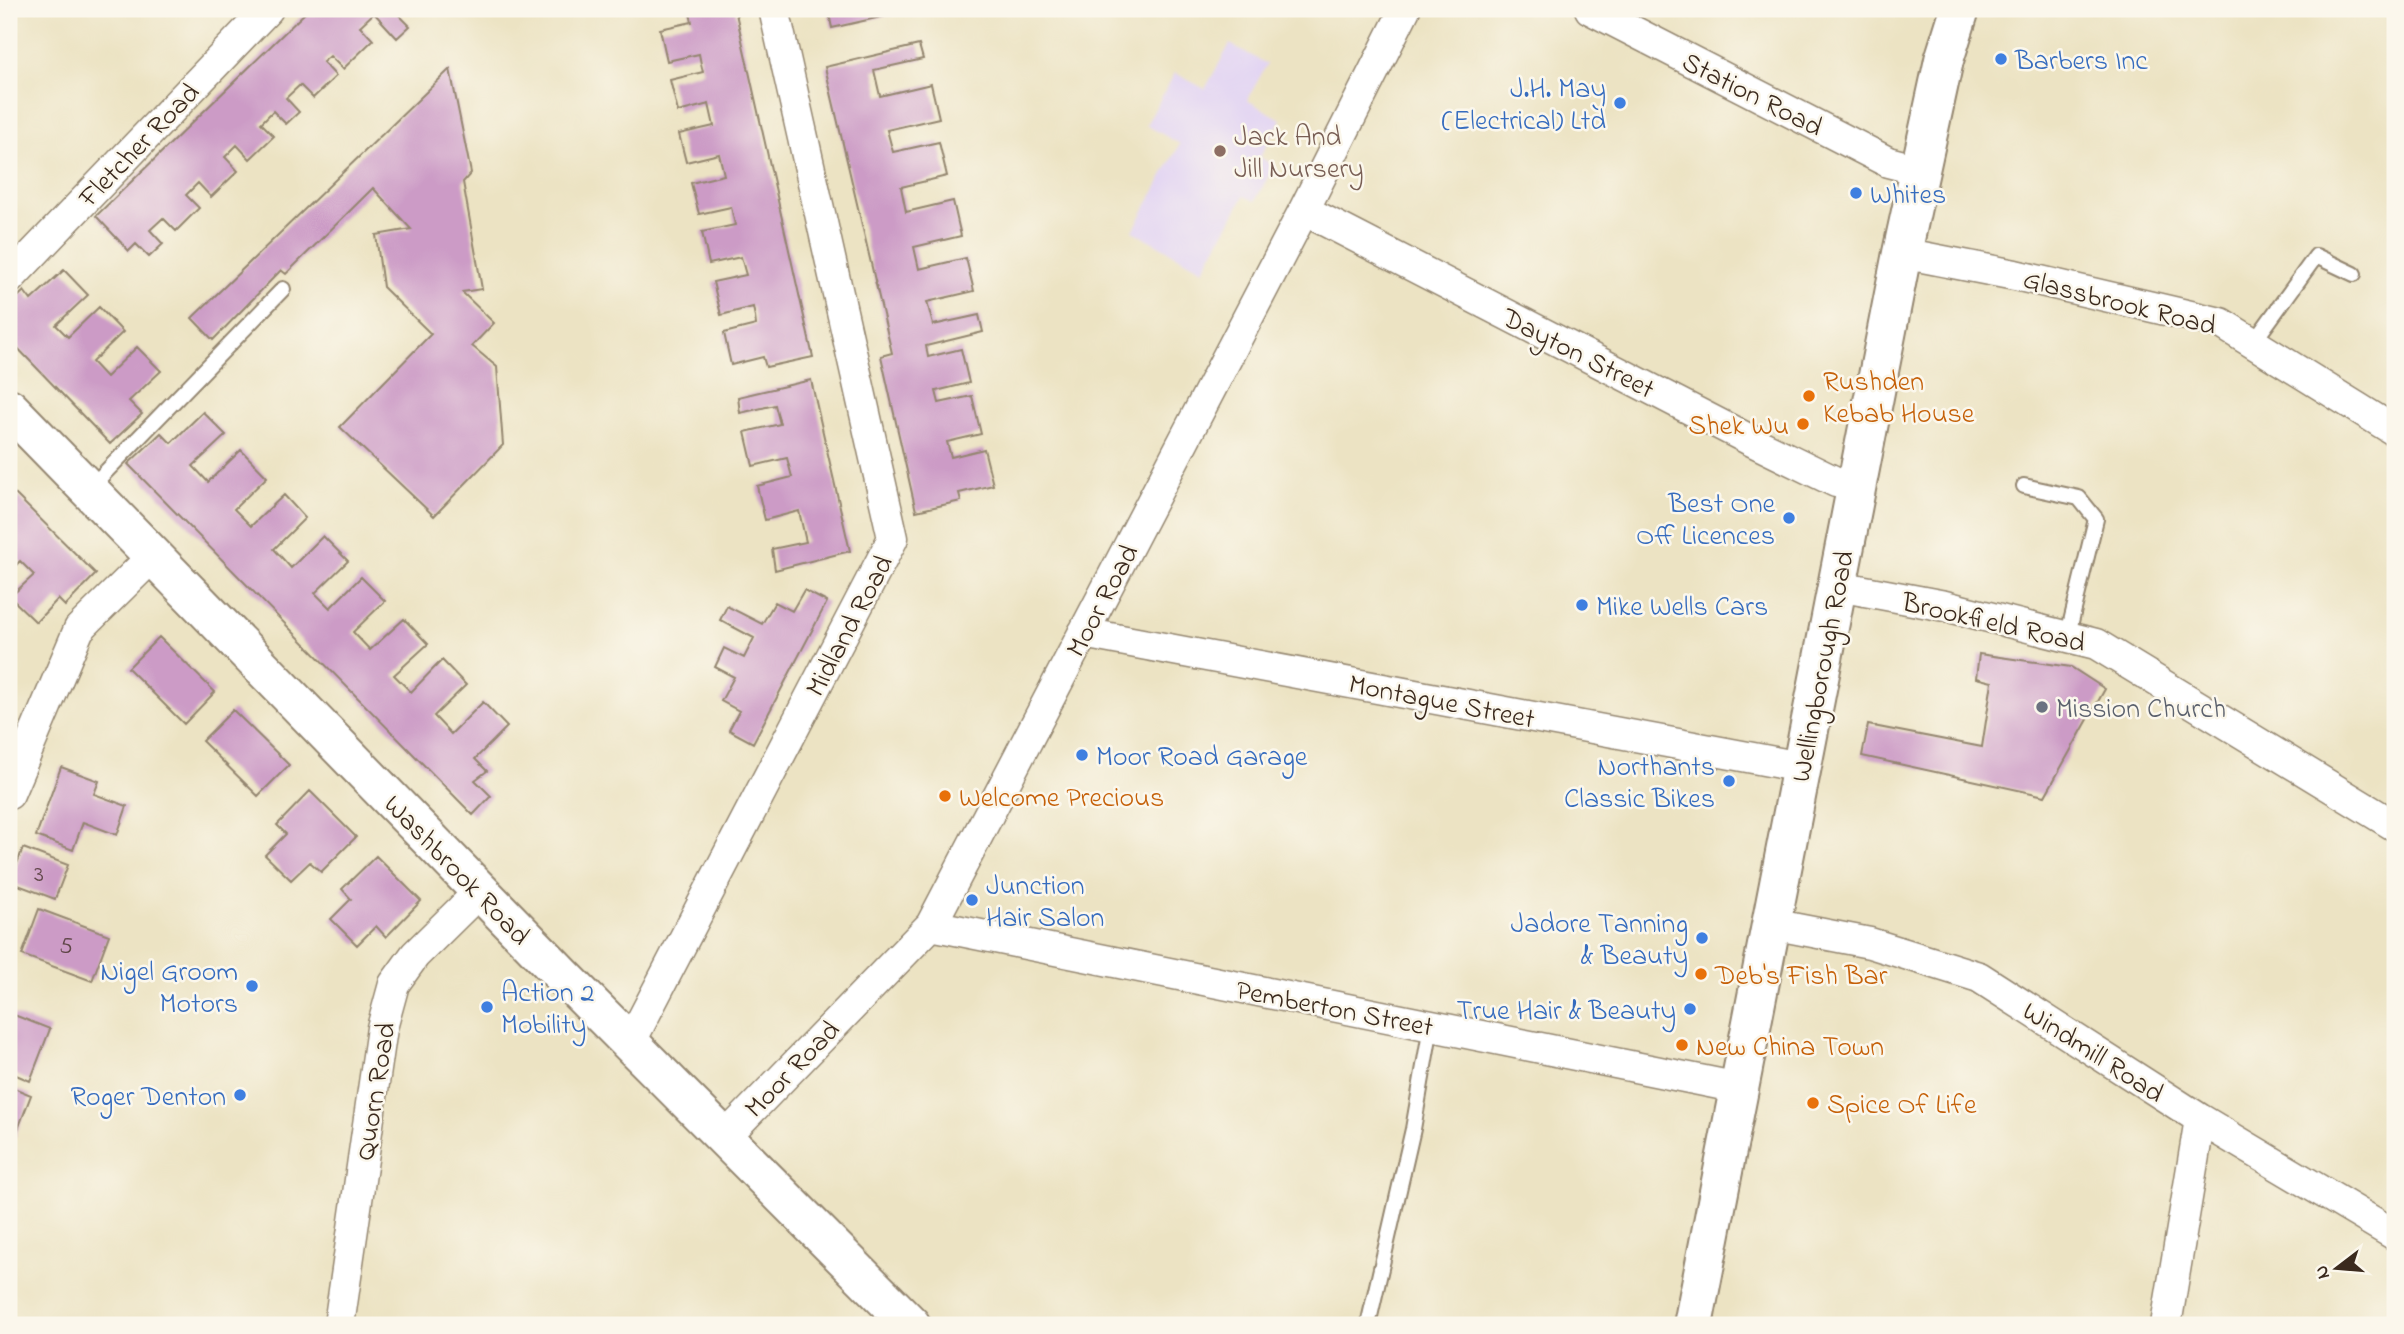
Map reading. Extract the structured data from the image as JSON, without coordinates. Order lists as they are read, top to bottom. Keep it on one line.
{"streets":{"main road":["Wellingborough Road","Washbrook Road"],"street":["Station Road","Fletcher Road","Glassbrook Road","Dayton Street","Moor Road","Brookfield Road","Midland Road","Montague Street","Pemberton Street","Windmill Road","Quorn Road"]},"crossings":[["Station Road","Wellingborough Road"],["Glassbrook Road","Wellingborough Road"],["Dayton Street","Moor Road"],["Dayton Street","Wellingborough Road"],["Moor Road","Montague Street"],["Moor Road","Washbrook Road"],["Moor Road","Pemberton Street"],["Brookfield Road","Wellingborough Road"],["Midland Road","Washbrook Road"],["Wellingborough Road","Montague Street"],["Wellingborough Road","Pemberton Street"],["Wellingborough Road","Windmill Road"],["Washbrook Road","Quorn Road"]],"places":["Barbers Inc","J.H. May (Electrical) Ltd","Jack And Jill Nursery","Whites","Rushden Kebab House","Shek Wu","Best One Off Licences","Mike Wells Cars","Mission Church","Moor Road Garage","Northants Classic Bikes","Welcome Precious","Junction Hair Salon","Jadore Tanning & Beauty","Deb's Fish Bar","Nigel Groom Motors","Action 2 Mobility","True Hair & Beauty","New China Town","Roger Denton","Spice Of Life"],"house_numbers":["3","5"],"north":"left"}
